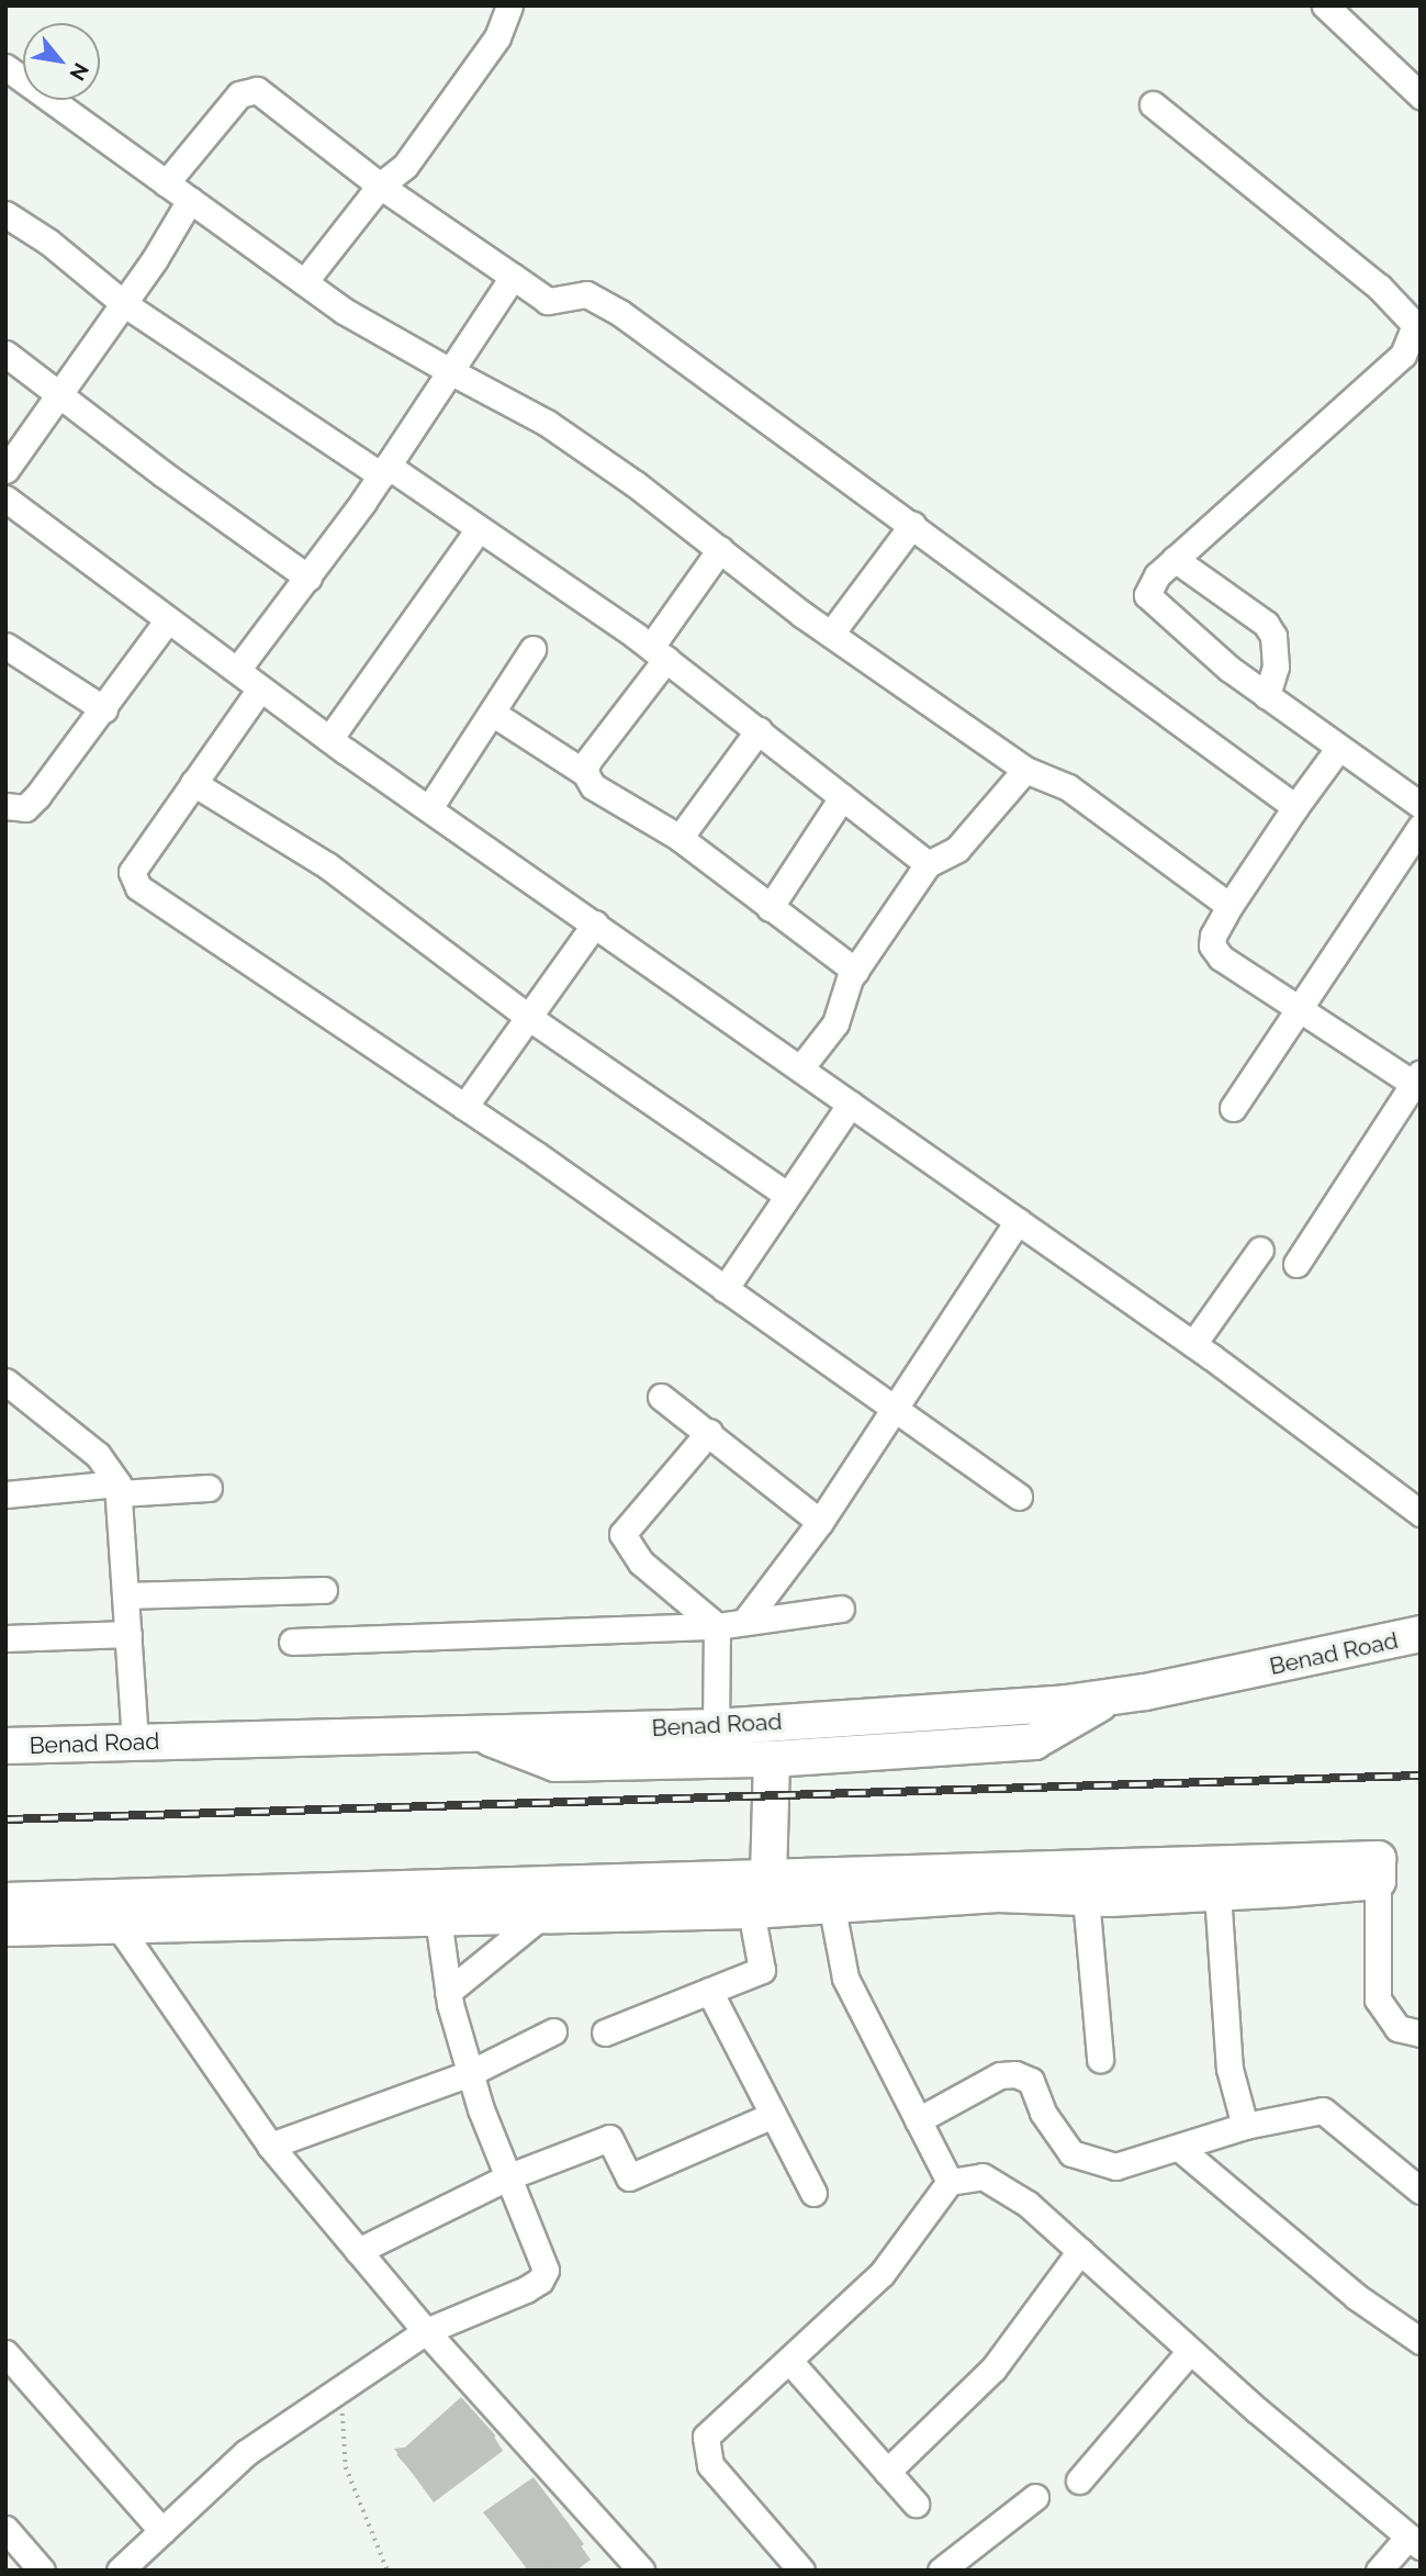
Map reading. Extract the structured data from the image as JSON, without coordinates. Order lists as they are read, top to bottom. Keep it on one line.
{"streets":{"street":["Benad Road"]},"north":"bottom right"}
